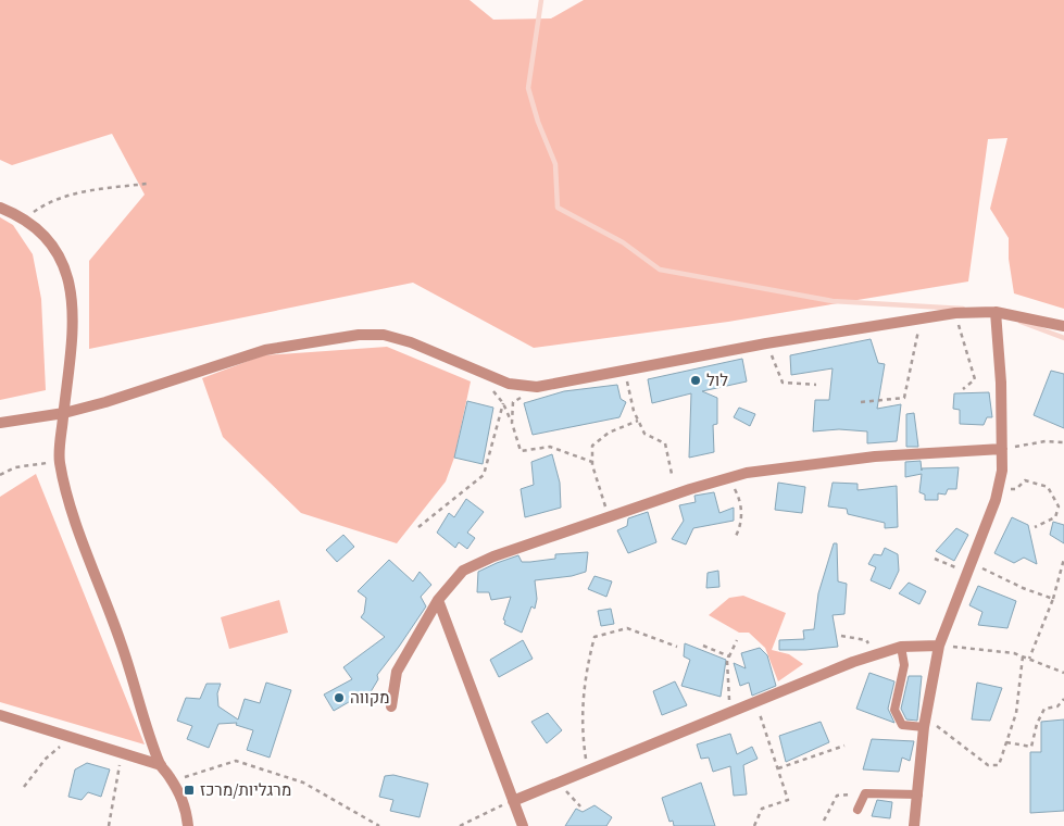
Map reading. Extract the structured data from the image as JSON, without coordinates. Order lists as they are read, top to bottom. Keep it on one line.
{"places":{"other":["לול","מקווה"],"transit":["מרגליות/מרכז"]}}
